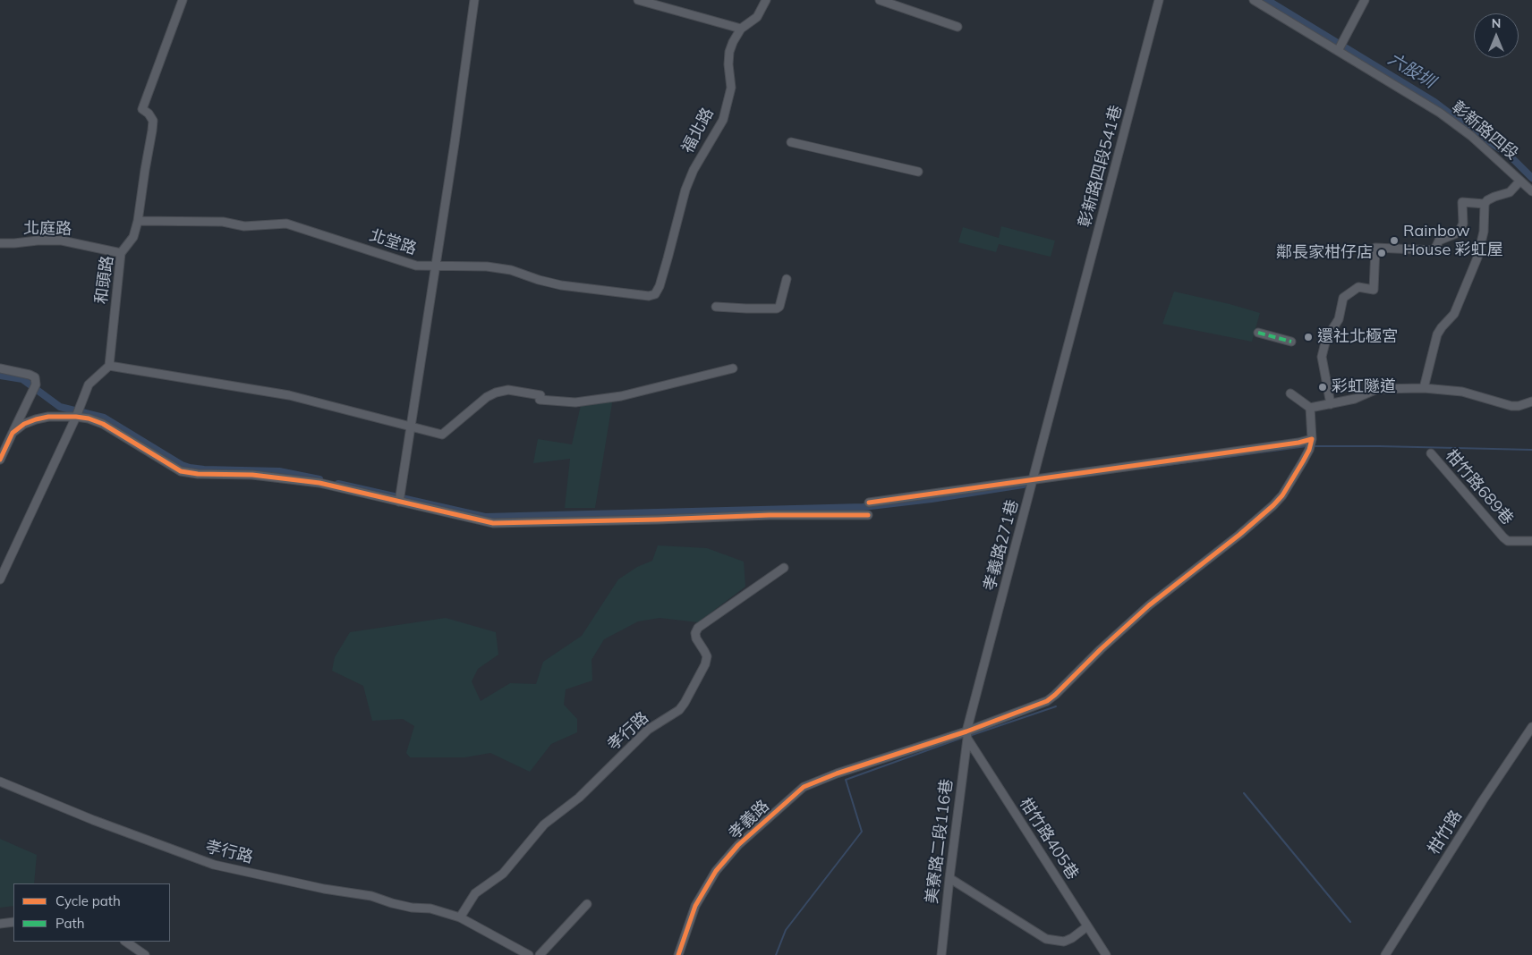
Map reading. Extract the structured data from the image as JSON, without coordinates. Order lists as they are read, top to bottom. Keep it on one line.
{"streets":{"street":["福北路","彰新路四段","彰新路四段541巷","北庭路","北堂路","和頭路","柑竹路689巷","孝義路271巷","孝行路","孝義路","柑竹路","柑竹路405巷","美寮路二段116巷"]},"crossings":[["福北路","北堂路"],["彰新路四段541巷","孝義路271巷"],["北庭路","和頭路"],["北堂路","和頭路"],["孝義路271巷","孝義路"],["孝義路271巷","柑竹路405巷"],["孝義路271巷","美寮路二段116巷"],["孝義路","柑竹路405巷"],["孝義路","美寮路二段116巷"],["柑竹路405巷","美寮路二段116巷"]],"water":["六股圳"],"places":["Rainbow House 彩虹屋","鄰長家柑仔店","還社北極宮","彩虹隧道"],"legend":["Cycle path","Path"],"north":"top"}
